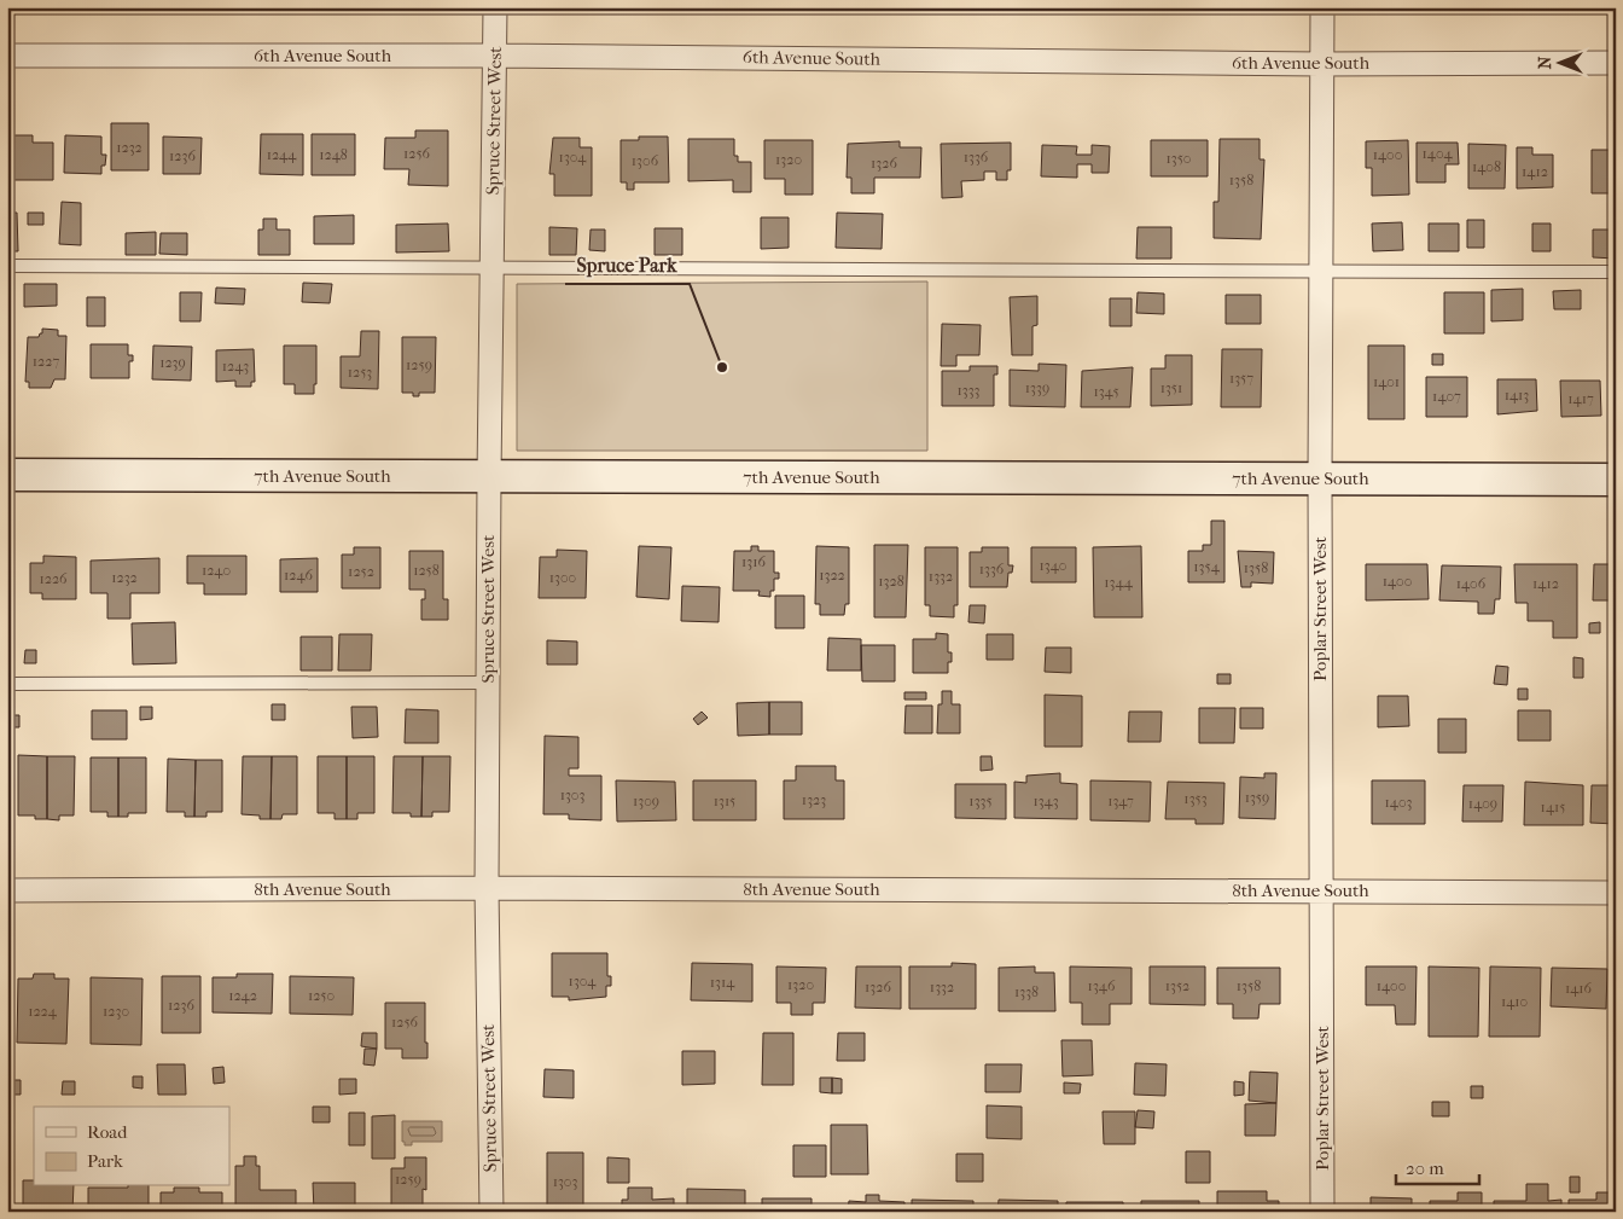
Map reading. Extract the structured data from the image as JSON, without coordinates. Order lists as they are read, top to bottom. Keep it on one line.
{"streets":{"street":["6th Avenue South","Spruce Street West","7th Avenue South","Poplar Street West","8th Avenue South"]},"crossings":[["6th Avenue South","Spruce Street West"],["6th Avenue South","Poplar Street West"],["Spruce Street West","7th Avenue South"],["Spruce Street West","8th Avenue South"],["7th Avenue South","Poplar Street West"],["Poplar Street West","8th Avenue South"]],"places":["Spruce Park"],"house_numbers":["1232","1256","1404","1244","1248","1400","1236","1304","1336","1350","1320","1306","1326","1408","1412","1358","1227","1239","1259","1243","1253","1357","1401","1339","1351","1333","1345","1413","1407","1417","1316","1340","1354","1358","1336","1240","1258","1252","1246","1322","1332","1232","1300","1226","1328","1400","1344","1406","1412","1303","1359","1353","1323","1309","1315","1335","1343","1347","1403","1409","1415","1304","1314","1320","1346","1352","1358","1400","1326","1332","1416","1338","1242","1250","1410","1236","1224","1230","1256","1259","1303"],"legend":["Road","Park"],"scale_bar":"20 m","north":"left"}
